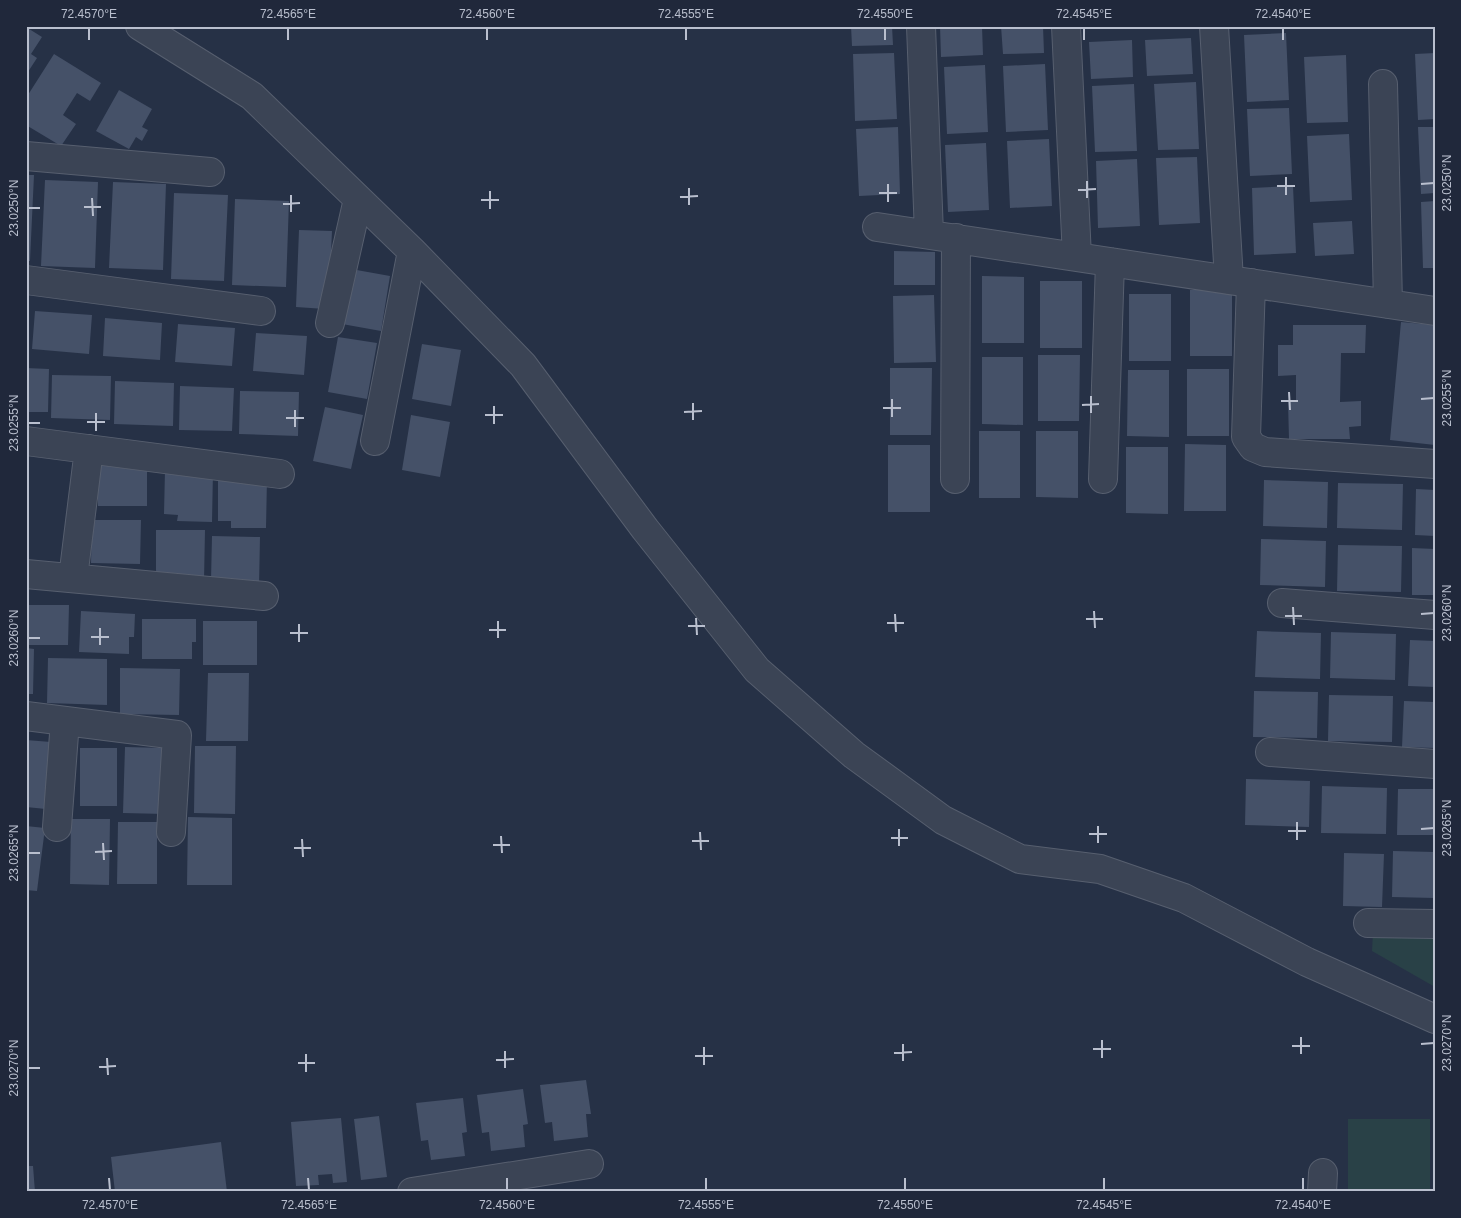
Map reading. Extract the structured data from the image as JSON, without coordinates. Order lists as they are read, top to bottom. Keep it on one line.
{"coordinates":["72.4570°E","72.4565°E","72.4560°E","72.4555°E","72.4550°E","72.4545°E","72.4540°E","23.0250°N","23.0255°N","23.0260°N","23.0265°N","23.0270°N"]}
